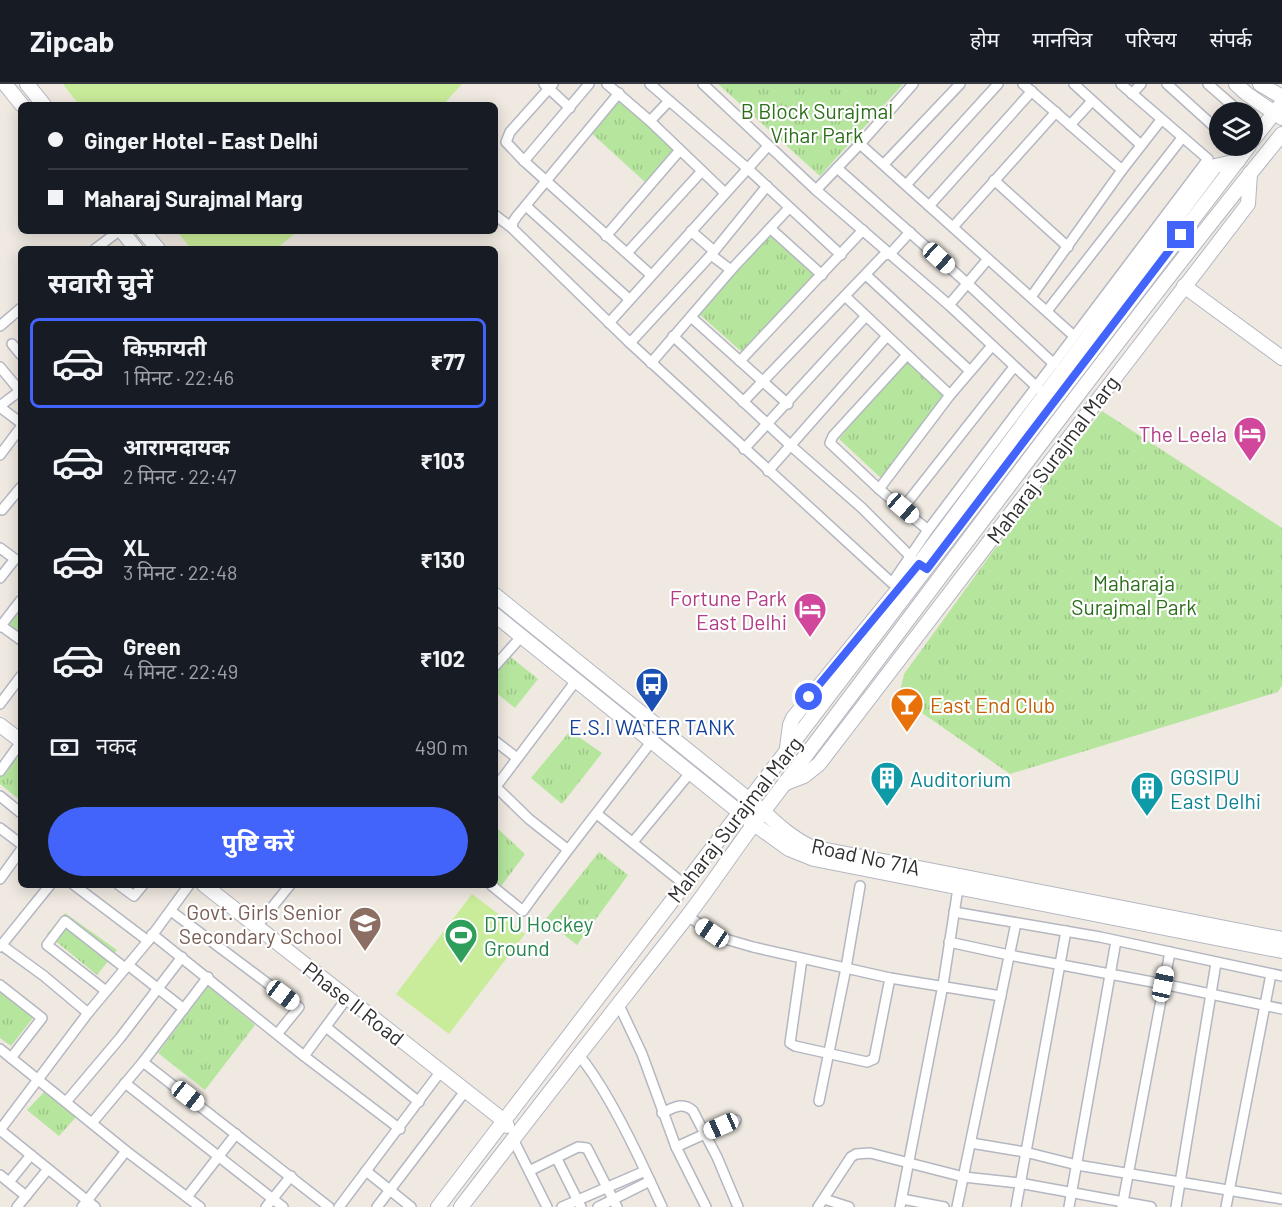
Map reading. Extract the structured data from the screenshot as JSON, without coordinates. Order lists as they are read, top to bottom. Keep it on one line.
{"streets":{"street":["Maharaj Surajmal Marg","Road No 71A","Phase II Road"]},"crossings":[["Maharaj Surajmal Marg","Road No 71A"],["Maharaj Surajmal Marg","Phase II Road"]],"parks":["B Block Surajmal Vihar Park","Maharaja Surajmal Park"],"places":{"hotel":["The Leela","Fortune Park East Delhi"],"bus stop":["E.S.I WATER TANK"],"bar":["East End Club"],"building":["Auditorium","GGSIPU East Delhi"],"school or university":["Govt. Girls Senior Secondary School"],"sports":["DTU Hockey Ground"]},"page":{"header":"Zipcab","nav":["होम","मानचित्र","परिचय","संपर्क"],"banner":["Ginger Hotel - East Delhi","Maharaj Surajmal Marg"],"heading":"सवारी चुनें","list":[{"name":"किफ़ायती","note":"1 मिनट · 22:46","value":"₹77"},{"name":"आरामदायक","note":"2 मिनट · 22:47","value":"₹103"},{"name":"XL","note":"3 मिनट · 22:48","value":"₹130"},{"name":"Green","note":"4 मिनट · 22:49","value":"₹102"}],"pay":["नकद","490 m"],"buttons":"पुष्टि करें"}}
